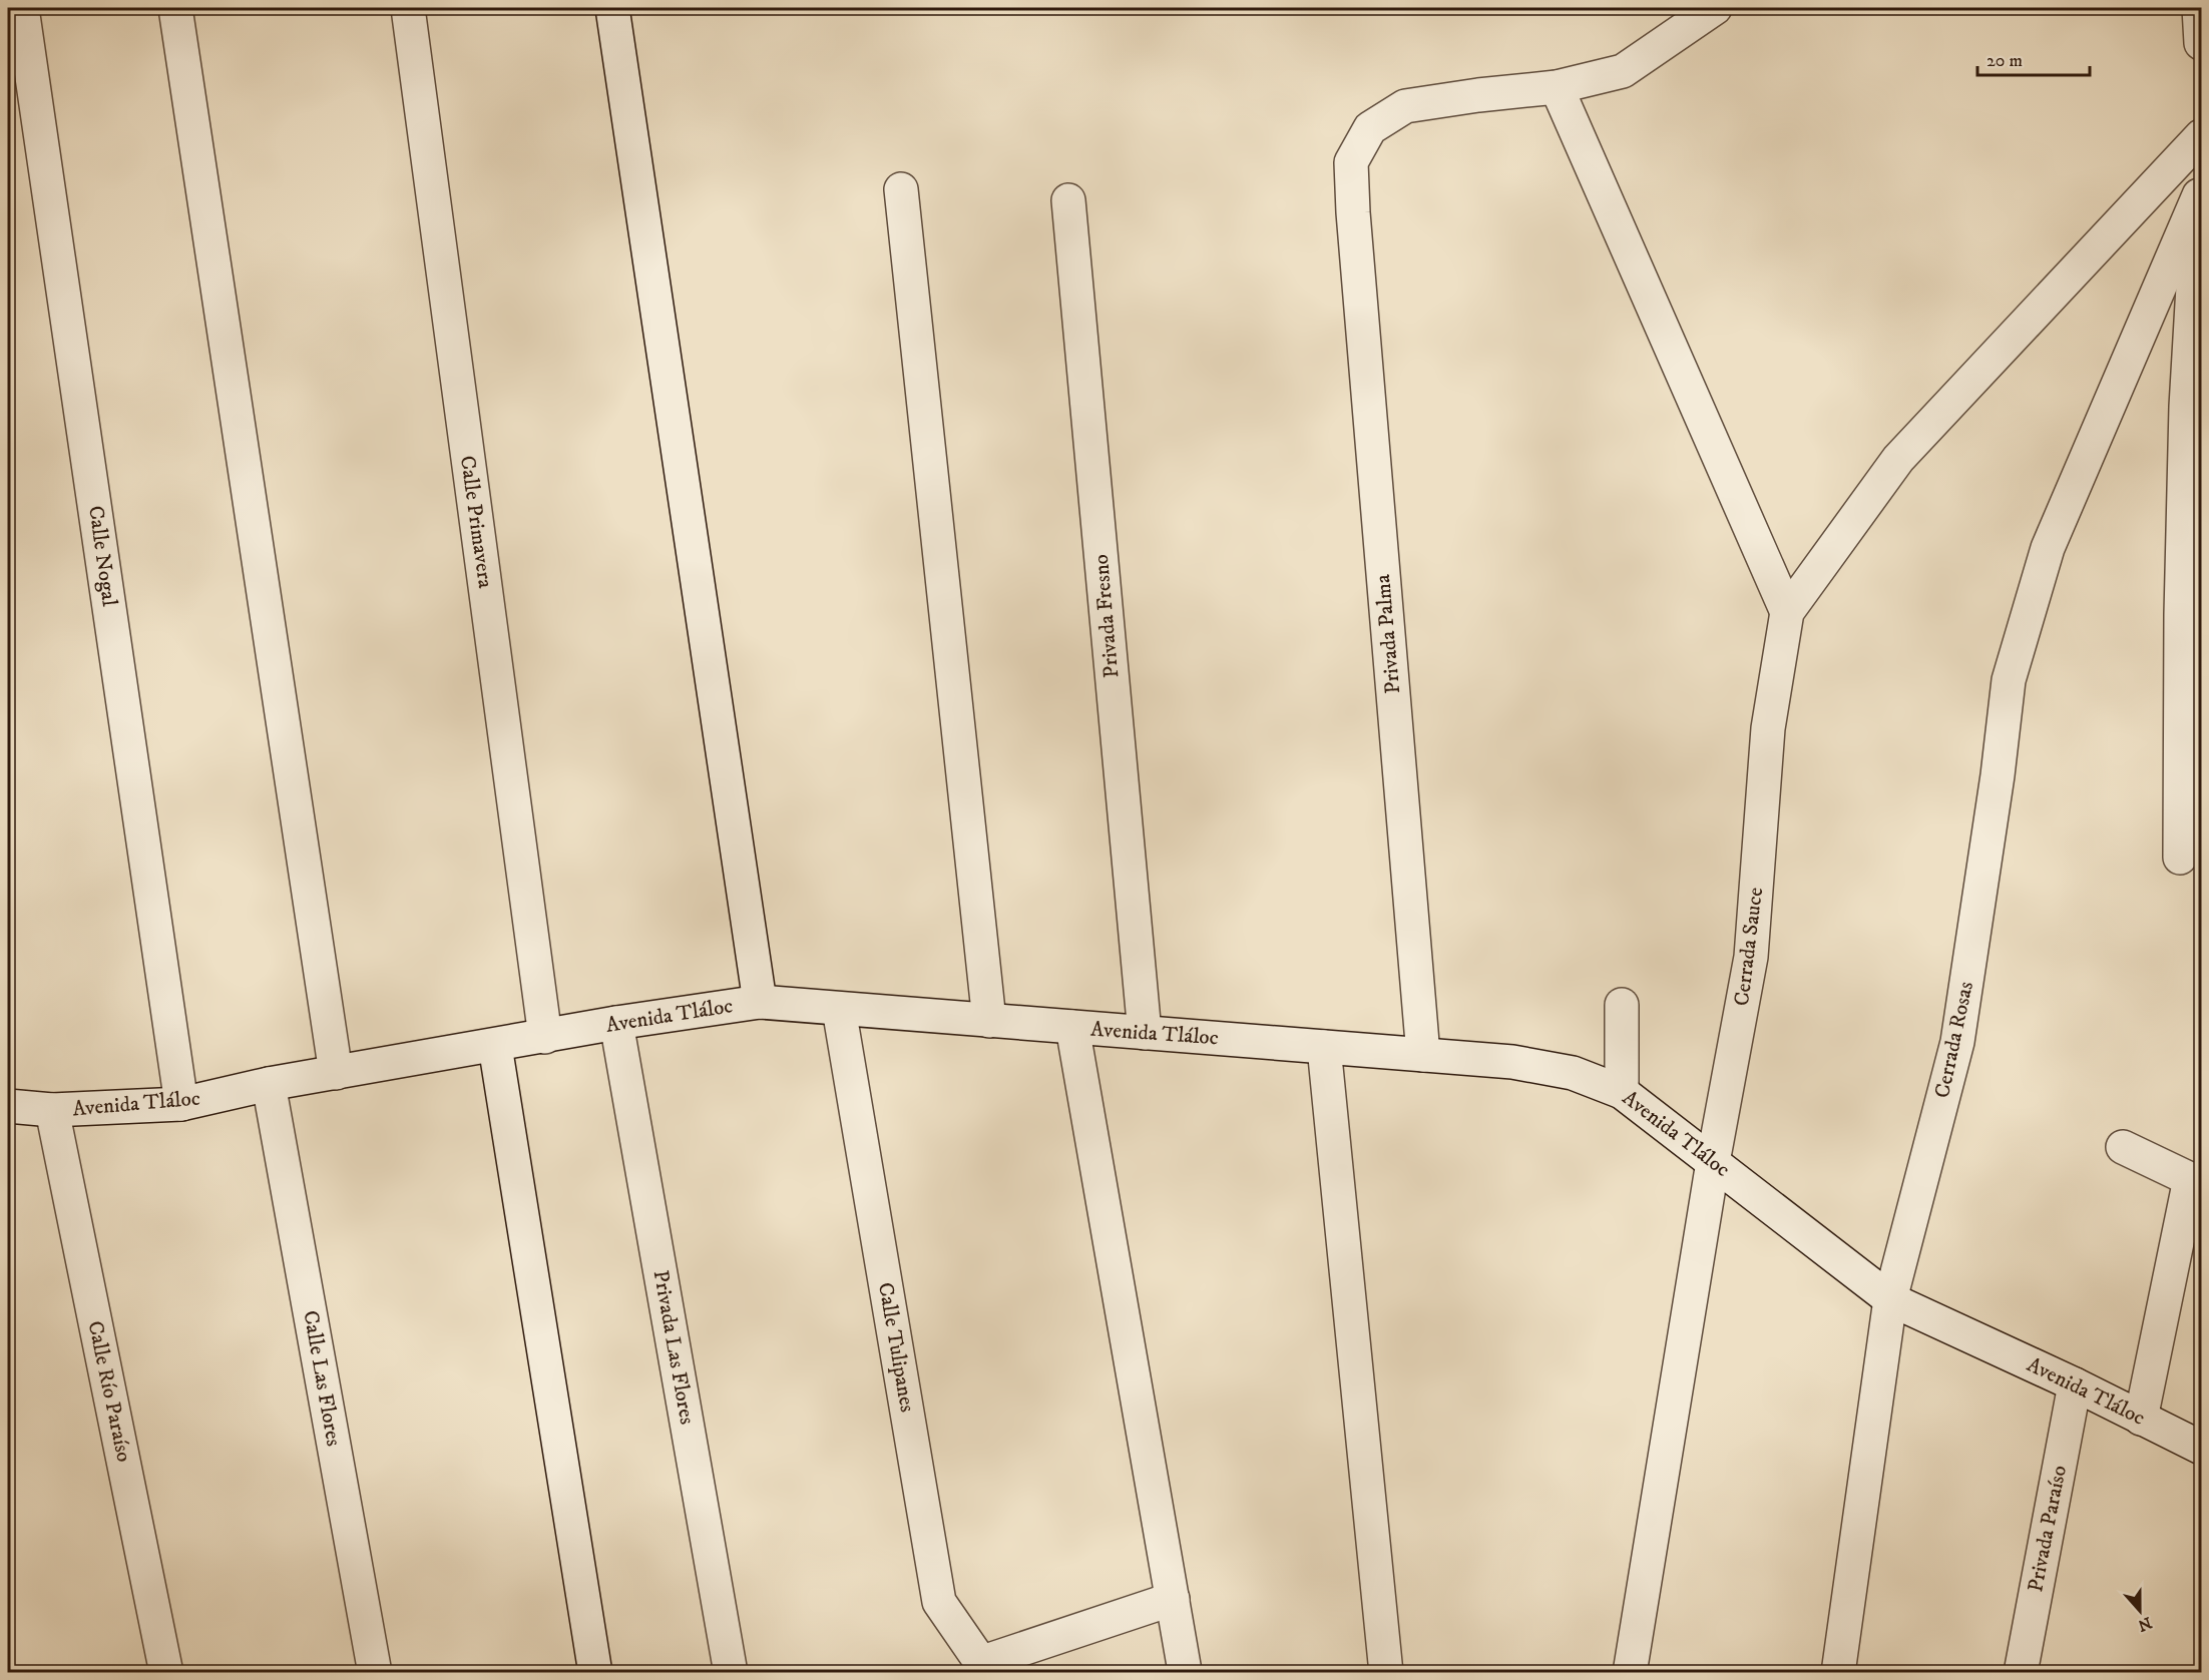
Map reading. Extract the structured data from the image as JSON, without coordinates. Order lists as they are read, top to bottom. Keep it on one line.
{"streets":{"street":["Calle Primavera","Calle Nogal","Privada Fresno","Privada Palma","Cerrada Sauce","Avenida Tláloc","Cerrada Rosas","Privada Las Flores","Calle Tulipanes","Calle Las Flores","Calle Río Paraíso","Privada Paraíso"]},"crossings":[["Calle Primavera","Avenida Tláloc"],["Calle Nogal","Avenida Tláloc"],["Privada Fresno","Avenida Tláloc"],["Privada Palma","Avenida Tláloc"],["Cerrada Sauce","Avenida Tláloc"],["Avenida Tláloc","Cerrada Rosas"],["Avenida Tláloc","Privada Las Flores"],["Avenida Tláloc","Calle Tulipanes"],["Avenida Tláloc","Calle Las Flores"],["Avenida Tláloc","Calle Río Paraíso"],["Avenida Tláloc","Privada Paraíso"]],"scale_bar":"20 m","north":"bottom"}
